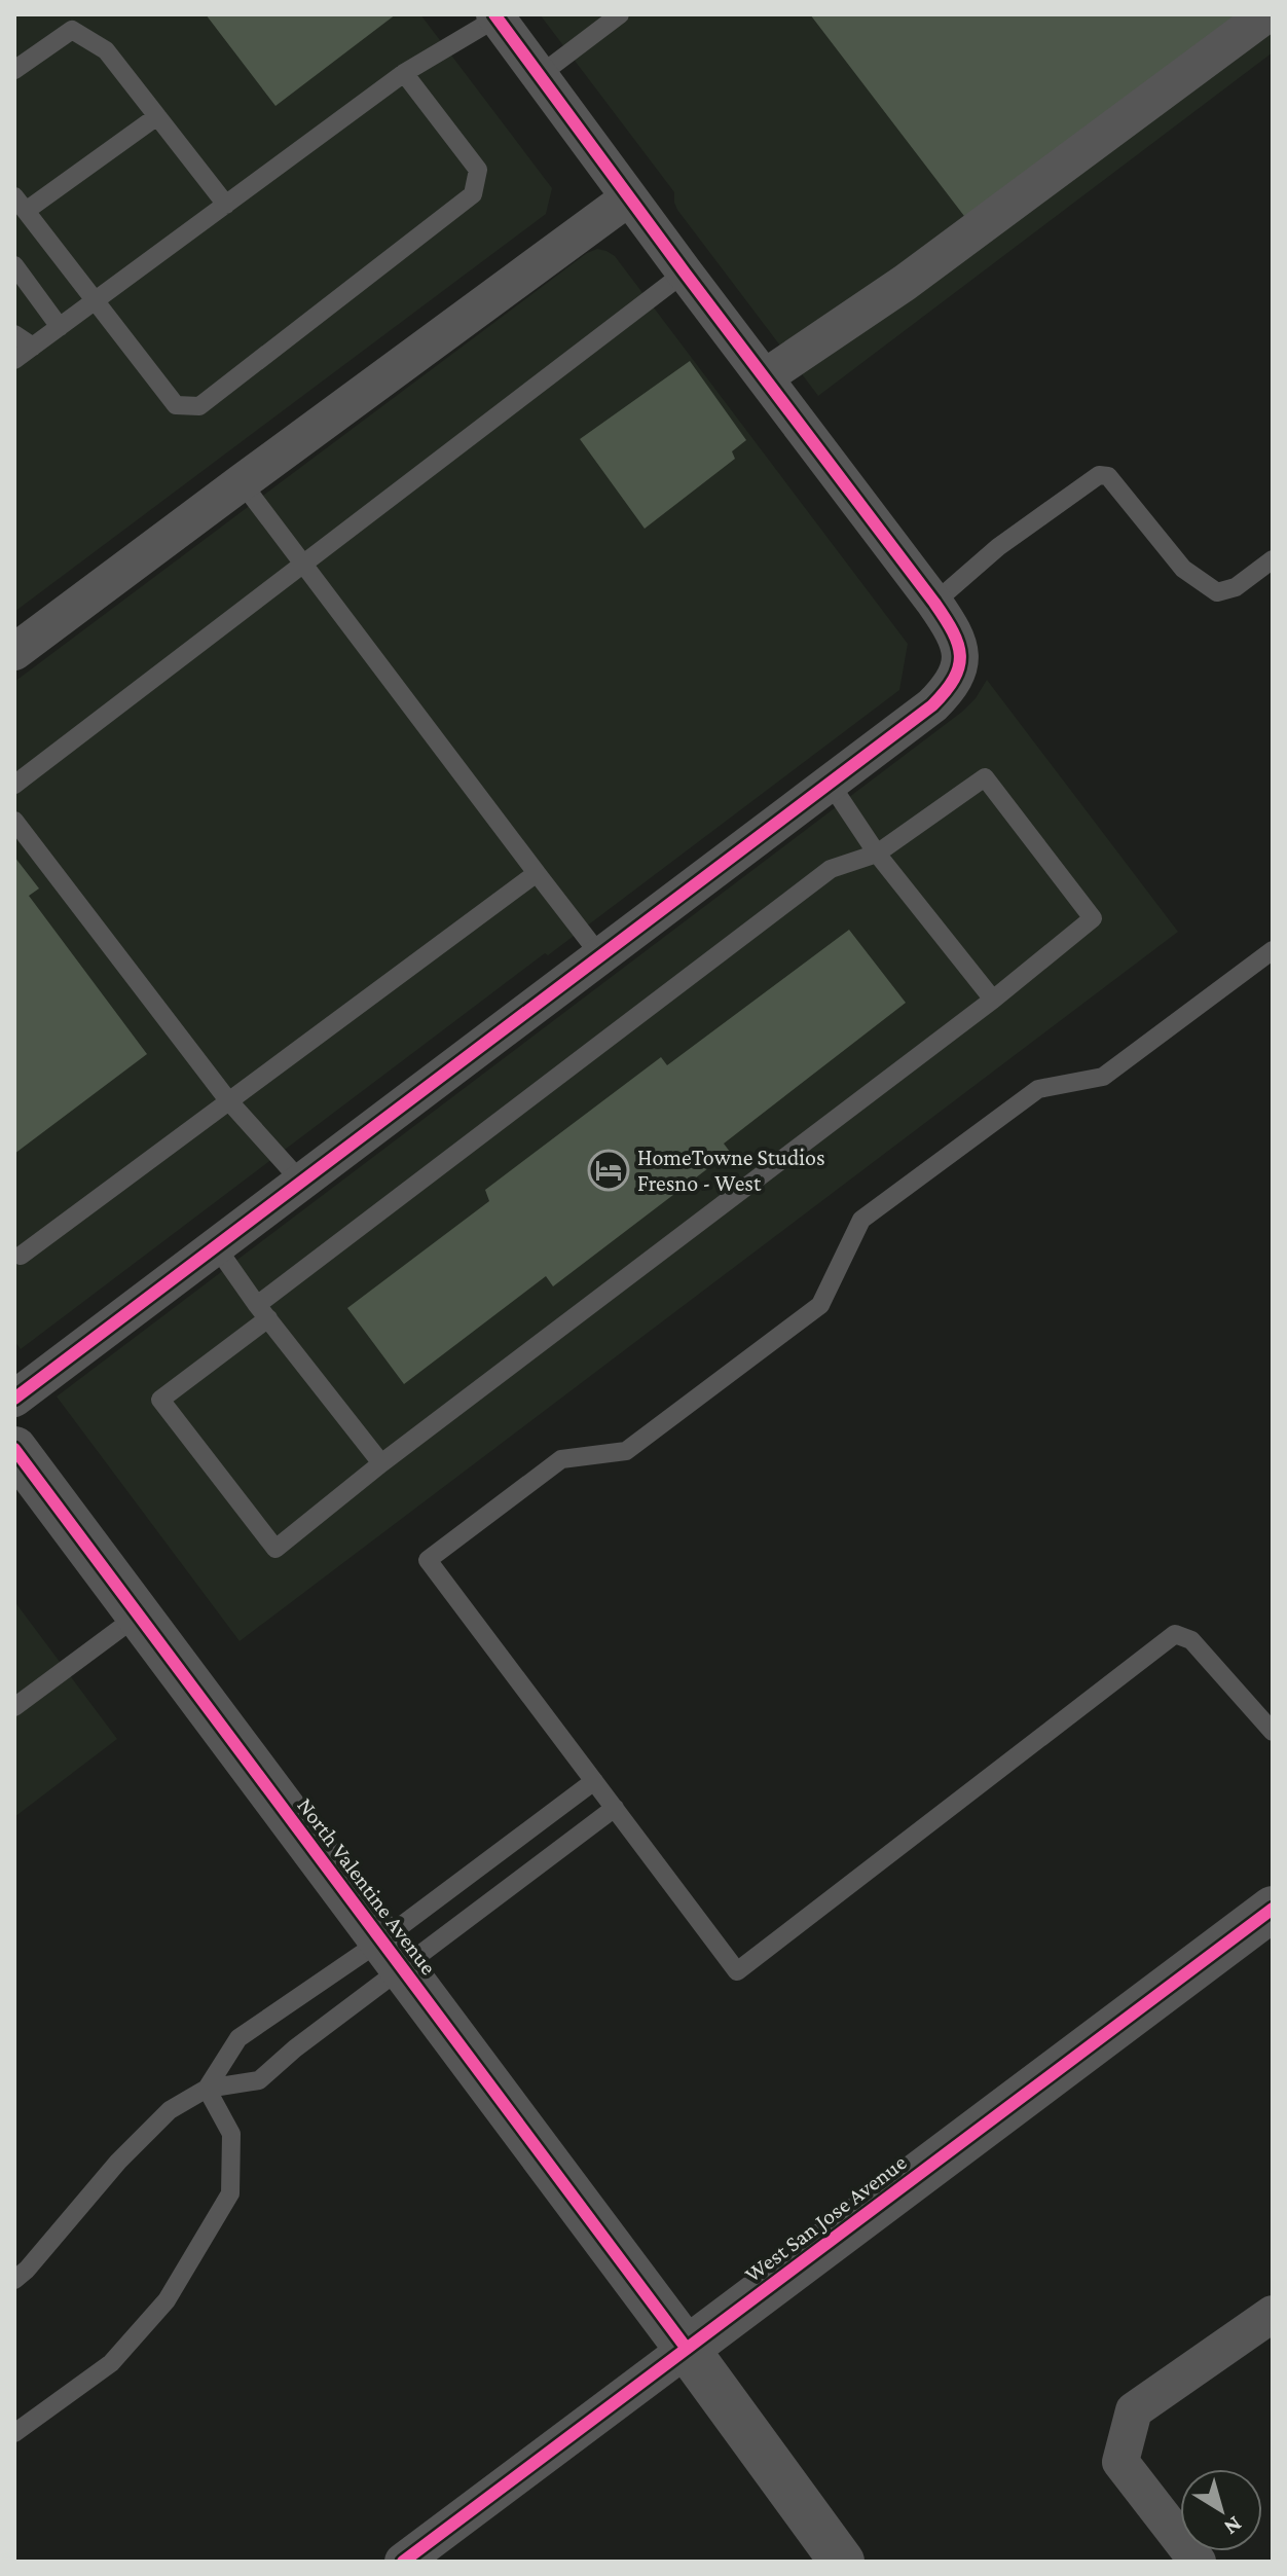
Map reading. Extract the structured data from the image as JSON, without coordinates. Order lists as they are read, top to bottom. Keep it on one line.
{"streets":{"street":["North Valentine Avenue","West San Jose Avenue"]},"crossings":[["North Valentine Avenue","West San Jose Avenue"]],"places":{"hotel":["HomeTowne Studios Fresno - West"]},"north":"bottom right"}
